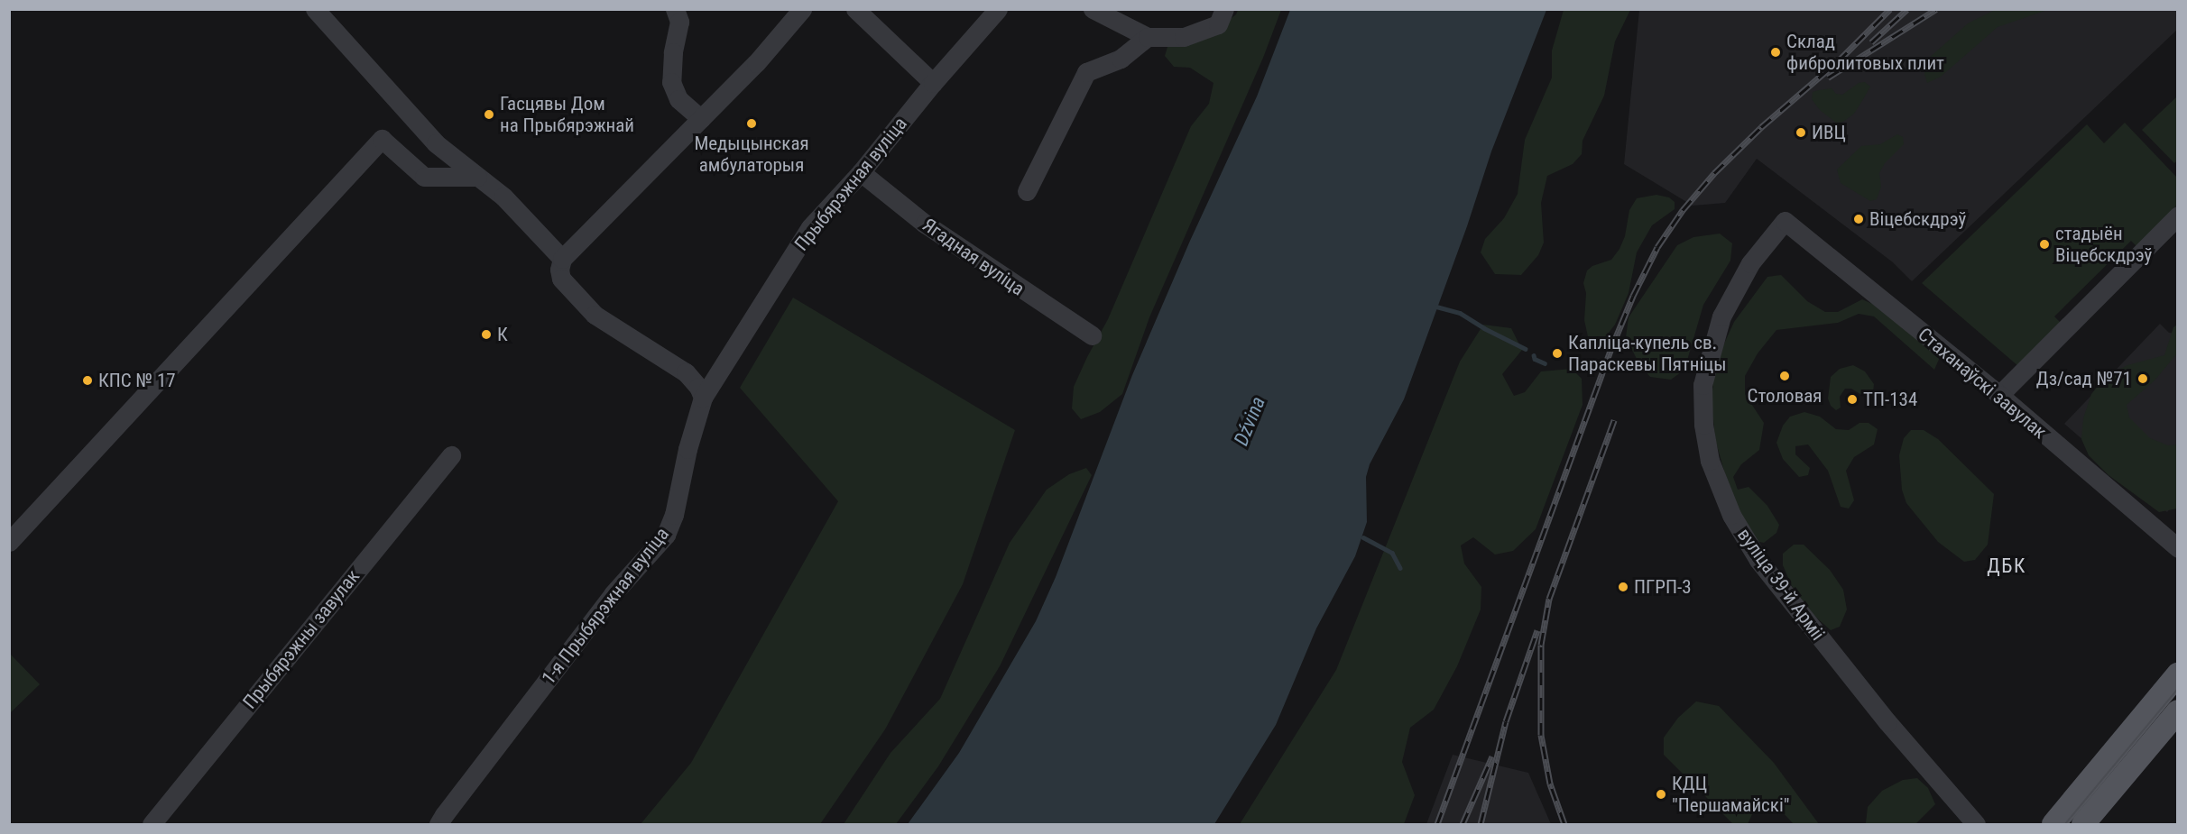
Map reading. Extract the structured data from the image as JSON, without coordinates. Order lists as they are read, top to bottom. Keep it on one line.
{"streets":{"street":["Прыбярэжная вуліца","Ягадная вуліца","Стаханаўскі завулак","вуліца 39-й Арміі","1-я Прыбярэжная вуліца","Прыбярэжны завулак"]},"crossings":[["Прыбярэжная вуліца","Ягадная вуліца"],["Прыбярэжная вуліца","1-я Прыбярэжная вуліца"],["Стаханаўскі завулак","вуліца 39-й Арміі"]],"districts":["ДБК"],"water":["Dźvina"],"places":["Склад фибролитовых плит","Гасцявы Дом на Прыбярэжнай","Медыцынская амбулаторыя","ИВЦ","Віцебскдрэў","стадыён Віцебскдрэў","К","Капліца-купель св. Параскевы Пятніцы","Столовая","Дз/сад №71","КПС № 17","ТП-134","ПГРП-3","КДЦ \"Першамайскі\""]}
